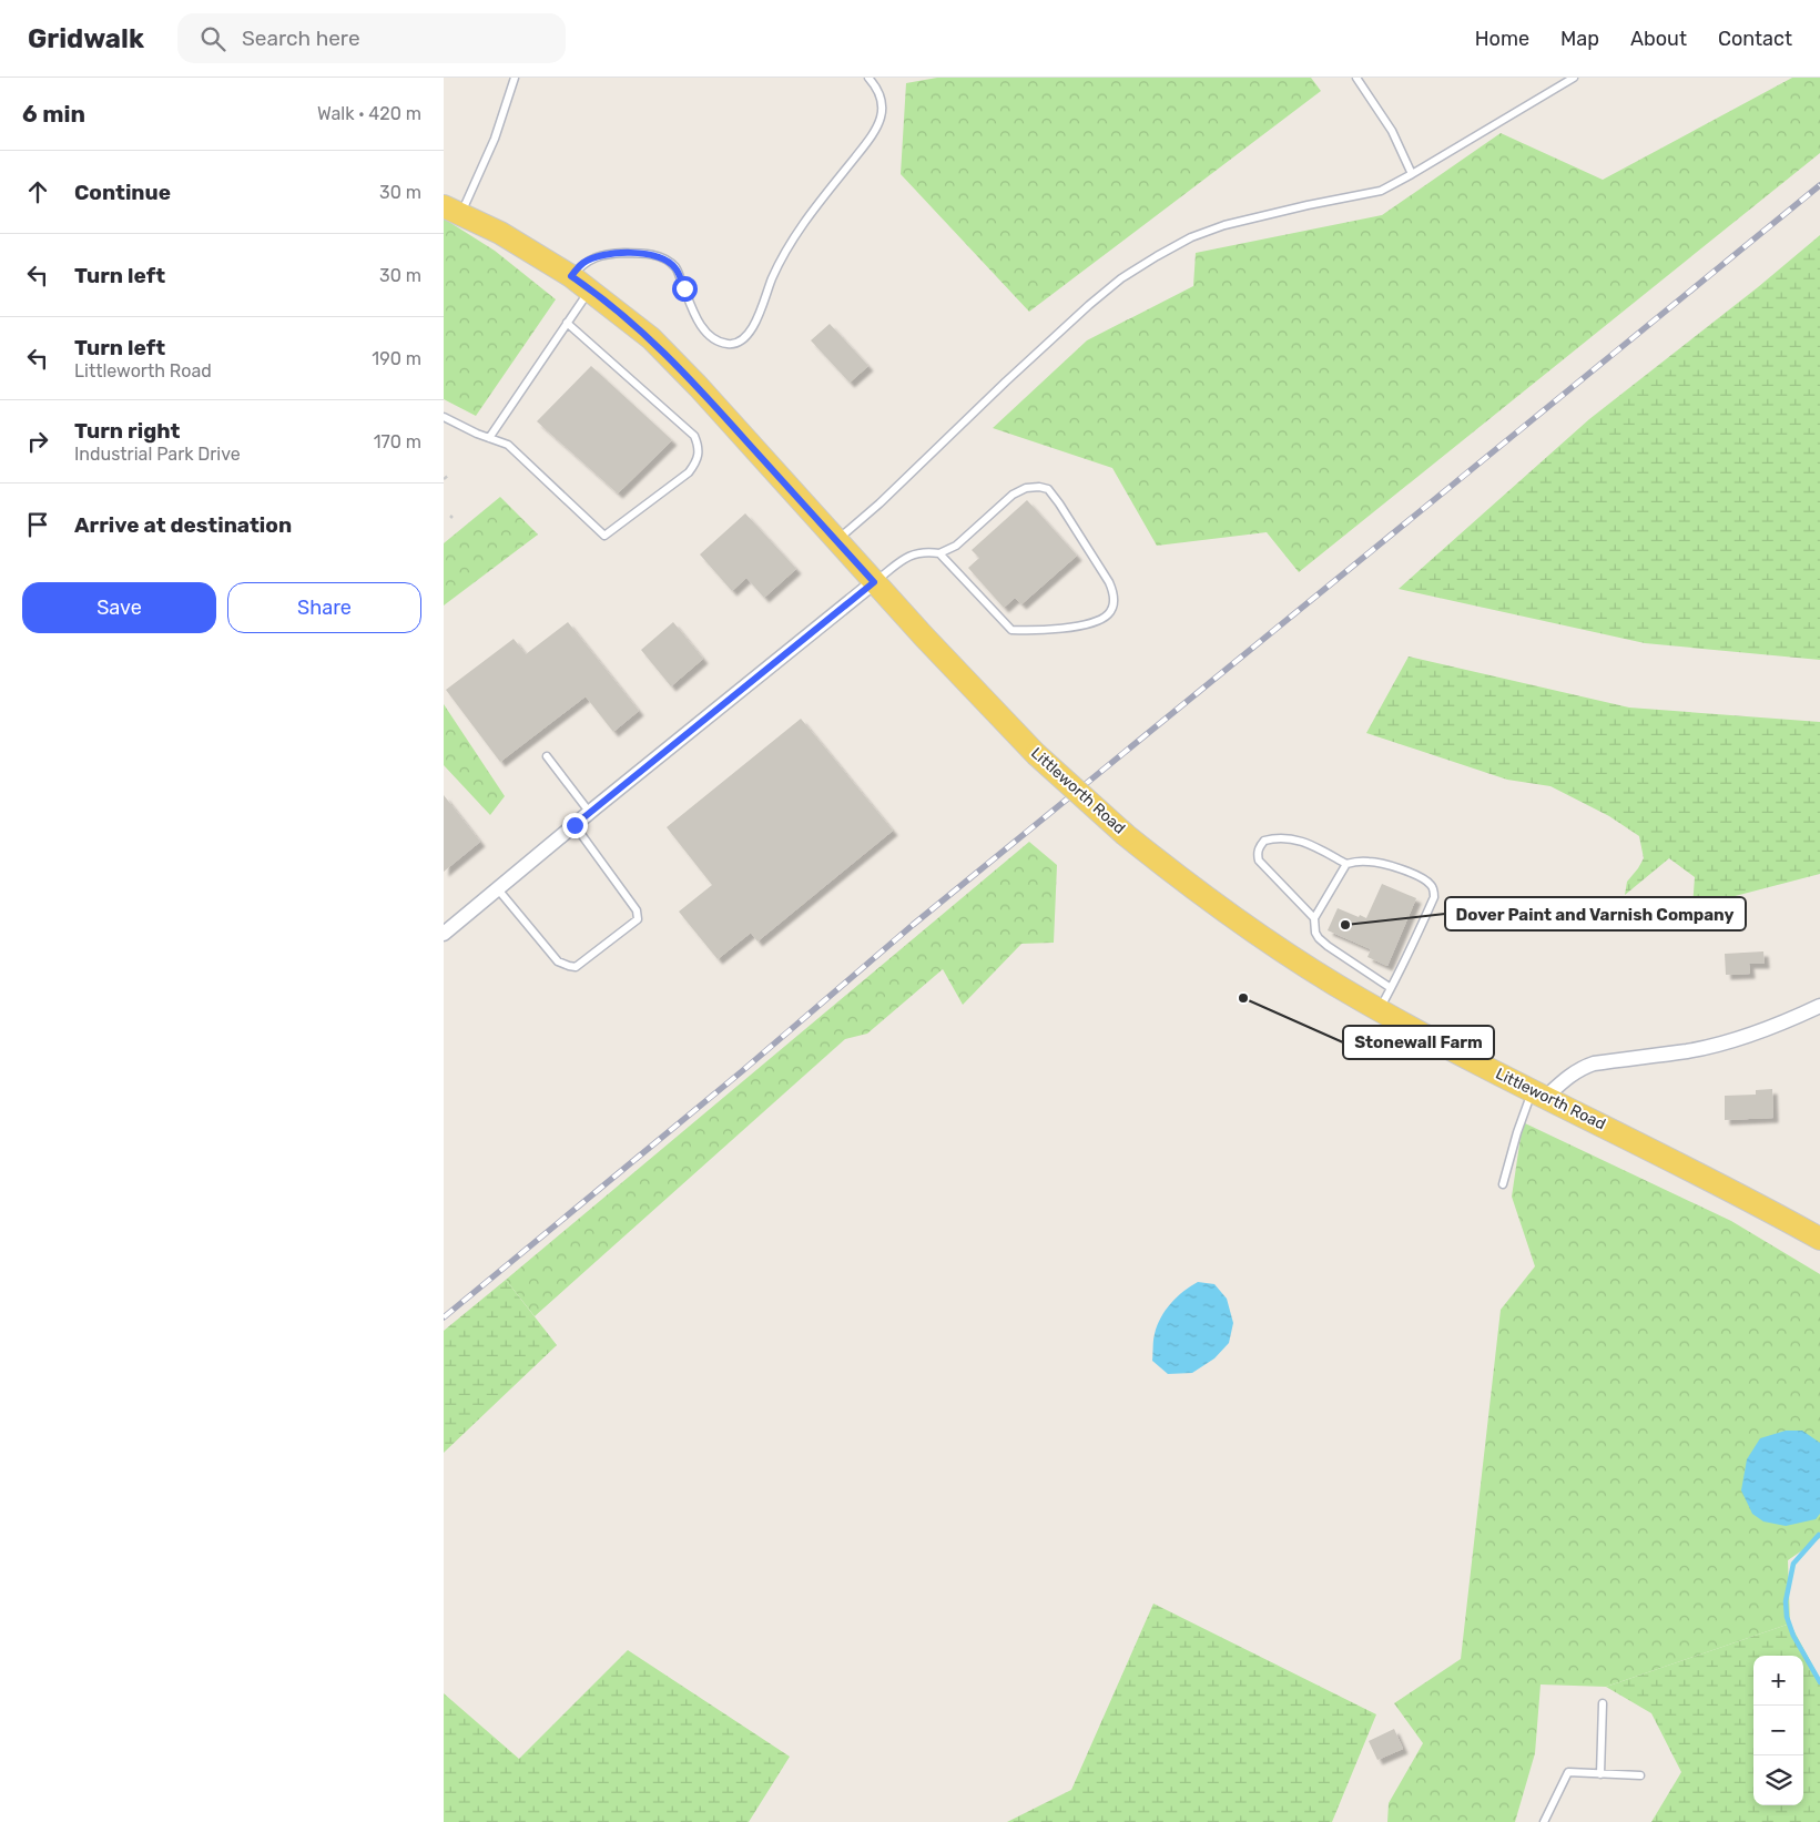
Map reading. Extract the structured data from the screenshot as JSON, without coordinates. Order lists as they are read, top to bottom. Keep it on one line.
{"streets":{"main road":["Littleworth Road"]},"places":["Dover Paint and Varnish Company","Stonewall Farm"],"page":{"header":"Gridwalk","search":"Search here","nav":["Home","Map","About","Contact"],"heading":["6 min","Walk · 420 m"],"list":[["Continue","30 m"],["Turn left","30 m"],["Turn left","Littleworth Road","190 m"],["Turn right","Industrial Park Drive","170 m"],"Arrive at destination"],"buttons":["Save","Share"],"map_buttons":["+","−"]}}
